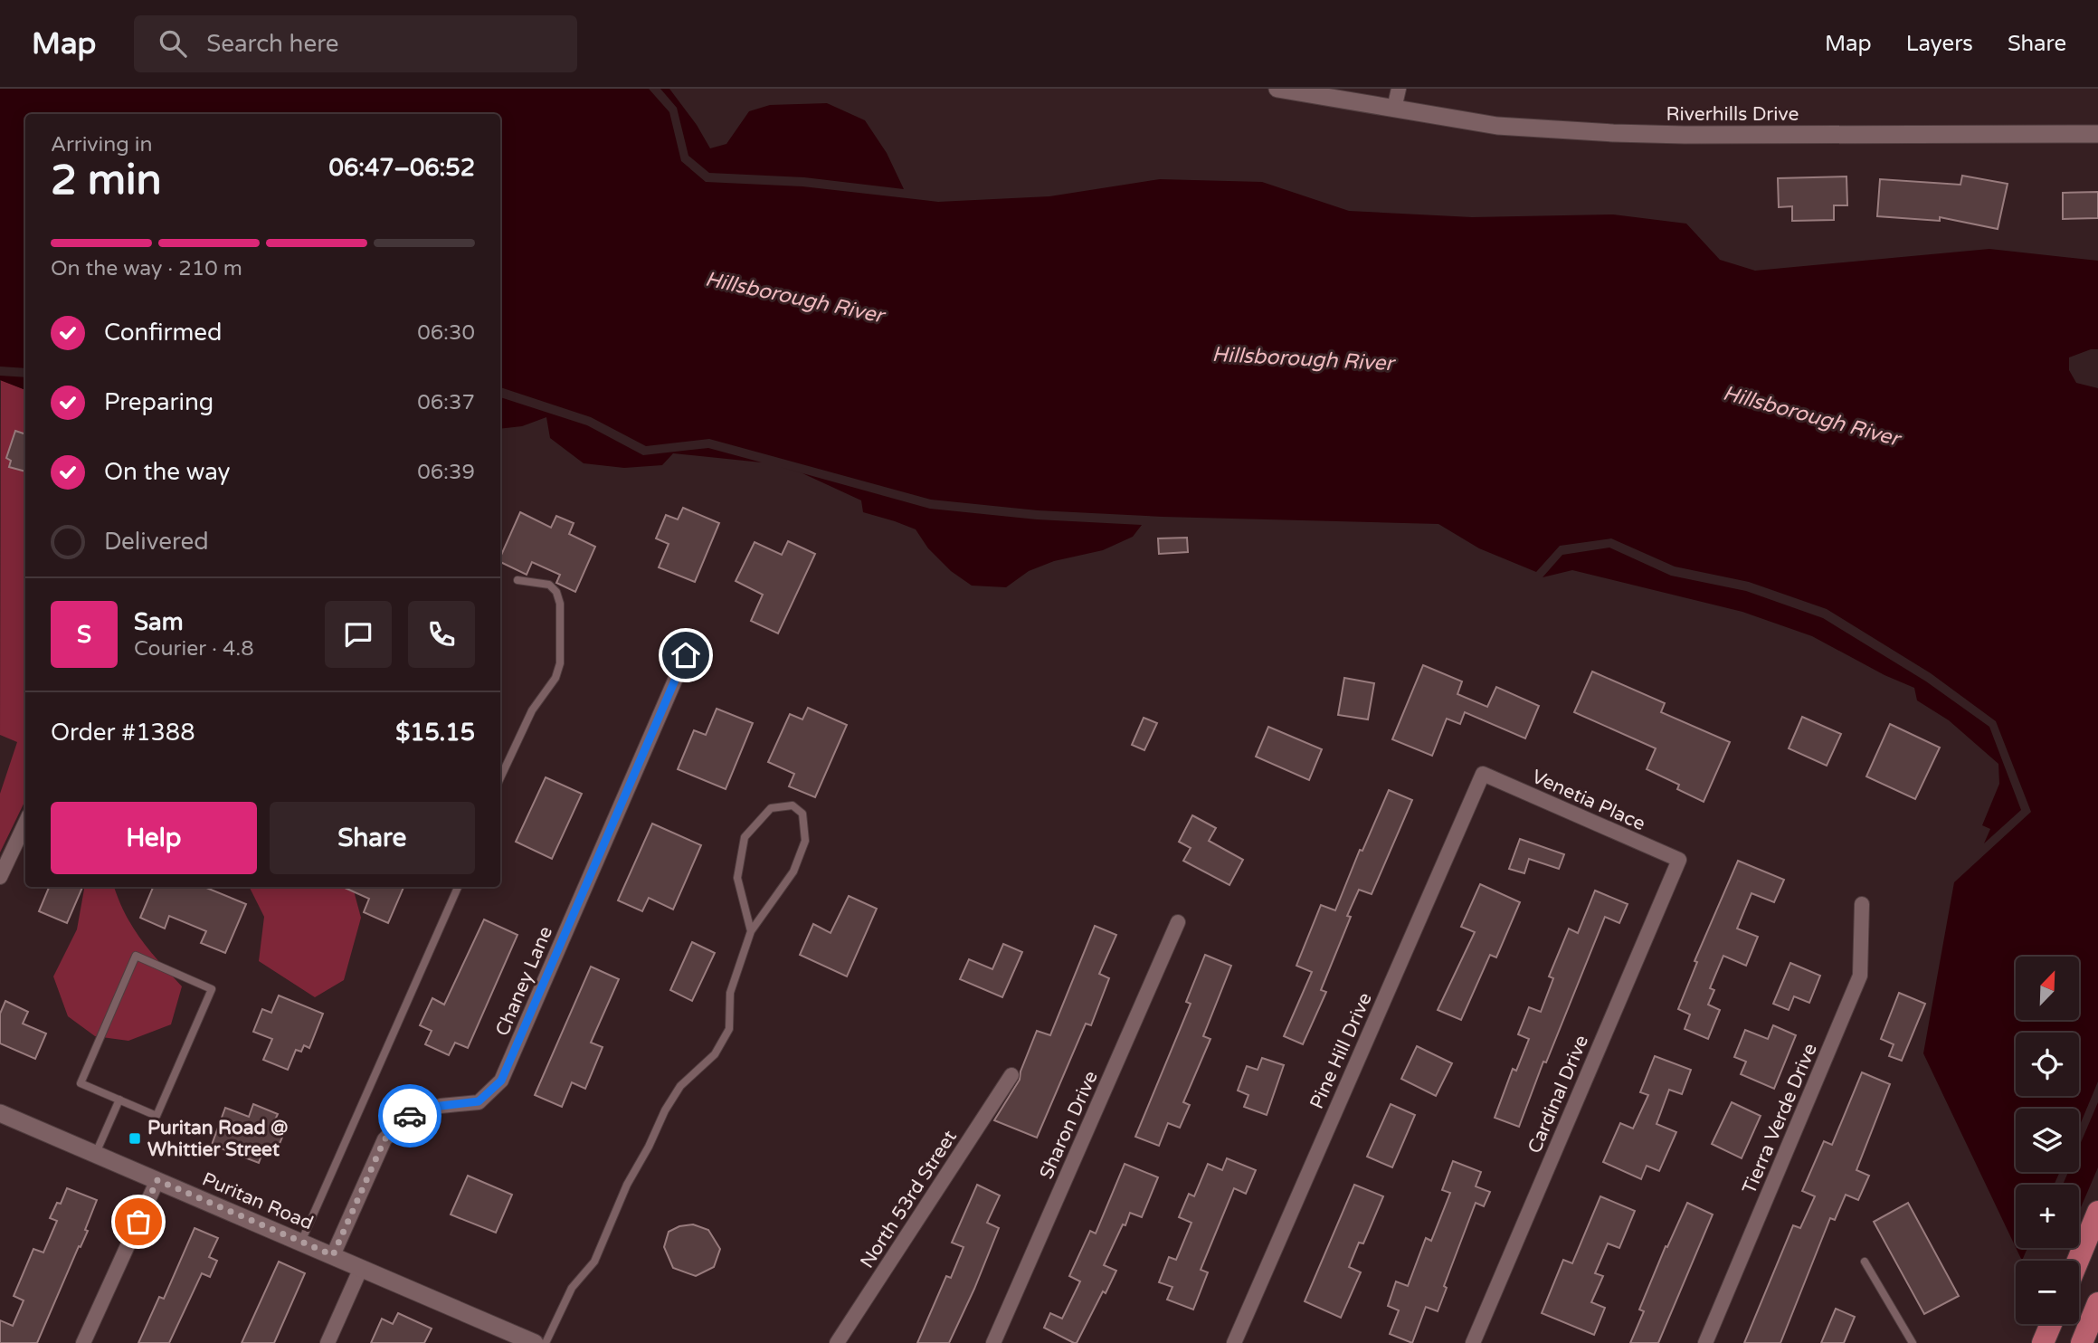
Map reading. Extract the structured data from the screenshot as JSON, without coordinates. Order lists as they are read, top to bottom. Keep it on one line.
{"streets":{"street":["Riverhills Drive","Venetia Place","Chaney Lane","Pine Hill Drive","Cardinal Drive","Tierra Verde Drive","Sharon Drive","North 53rd Street","Puritan Road"]},"crossings":[["Venetia Place","Pine Hill Drive"],["Venetia Place","Cardinal Drive"],["Chaney Lane","Puritan Road"]],"water":["Hillsborough River"],"places":{"transit":["Puritan Road @ Whittier Street"]},"north":"top right","page":{"header":"Map","search":"Search here","nav":["Map","Layers","Share"],"heading":["2 min","Arriving in","06:47–06:52"],"panel":["Sam","Courier · 4.8","Order #1388","$15.15"],"bar":"On the way · 210 m","list":[["Confirmed","06:30"],["Preparing","06:37"],["On the way","06:39"],"Delivered"],"round":"S","buttons":["Help","Share"],"map_buttons":["+","−"]}}
